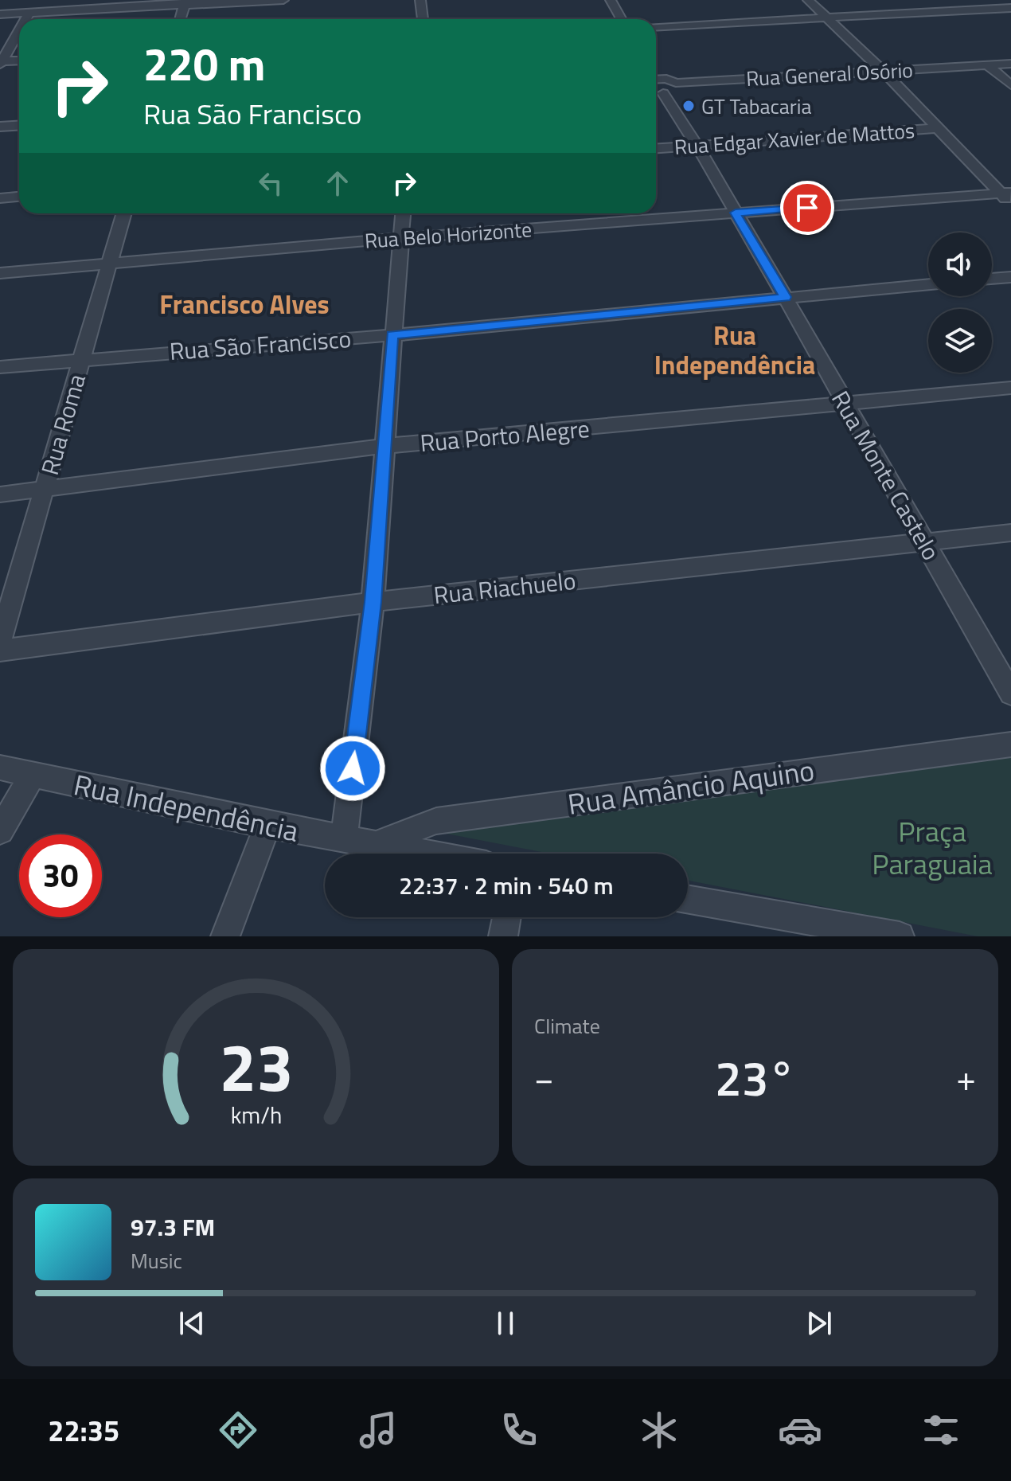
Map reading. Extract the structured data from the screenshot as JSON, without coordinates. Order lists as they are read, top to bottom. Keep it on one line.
{"streets":{"street":["Rua General Osório","Rua Edgar Xavier de Mattos","Rua Belo Horizonte","Rua São Francisco","Rua Roma","Rua Porto Alegre","Rua Monte Castelo","Rua Riachuelo","Rua Amâncio Aquino","Rua Independência"]},"crossings":[["Rua General Osório","Rua Monte Castelo"],["Rua Edgar Xavier de Mattos","Rua Monte Castelo"],["Rua Belo Horizonte","Rua Roma"],["Rua Belo Horizonte","Rua Monte Castelo"],["Rua São Francisco","Rua Roma"],["Rua São Francisco","Rua Monte Castelo"],["Rua Roma","Rua Porto Alegre"],["Rua Porto Alegre","Rua Monte Castelo"],["Rua Monte Castelo","Rua Riachuelo"],["Rua Amâncio Aquino","Rua Independência"]],"districts":["Francisco Alves","Rua Independência"],"parks":["Praça Paraguaia"],"places":["GT Tabacaria"],"page":{"turn":["220 m","Rua São Francisco"],"limit":"30","trip":"22:37 · 2 min · 540 m","tile":"Climate","heat":["−","23°","+"],"song":["97.3 FM","Music"],"tabs":"22:35","gauge":["23","km/h"]}}
